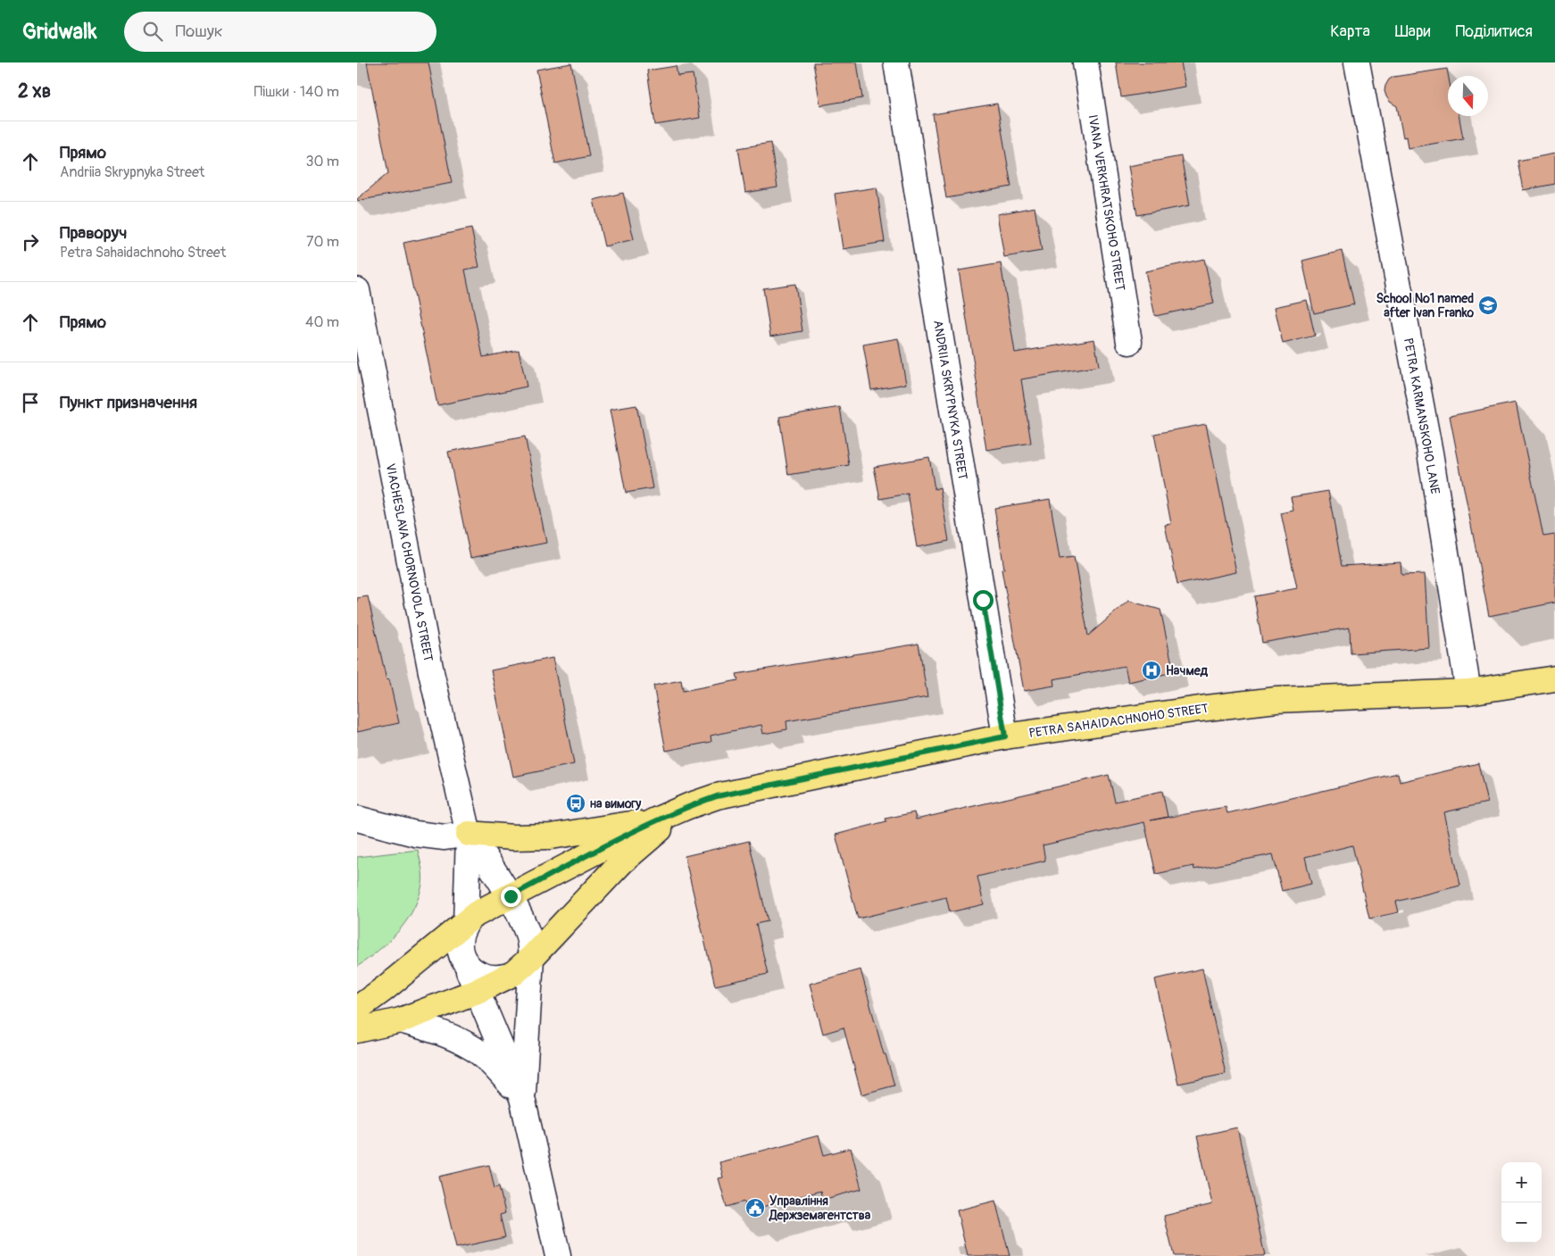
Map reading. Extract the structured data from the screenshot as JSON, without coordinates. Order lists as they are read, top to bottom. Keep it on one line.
{"streets":{"main road":["PETRA SAHAIDACHNOHO STREET"],"street":["IVANA VERKHRATSKOHO STREET","ANDRIIA SKRYPNYKA STREET","PETRA KARMANSKOHO LANE","VIACHESLAVA CHORNOVOLA STREET"]},"crossings":[["ANDRIIA SKRYPNYKA STREET","PETRA SAHAIDACHNOHO STREET"],["PETRA KARMANSKOHO LANE","PETRA SAHAIDACHNOHO STREET"]],"places":{"school or university":["School №1 named after Ivan Franko"],"hospital":["Начмед"],"bus stop":["на вимогу"],"public building":["Управління Держземагентства"]},"north":"bottom","page":{"header":"Gridwalk","search":"Пошук","nav":["Карта","Шари","Поділитися"],"heading":["2 хв","Пішки · 140 m"],"list":[["Прямо","Andriia Skrypnyka Street","30 m"],["Праворуч","Petra Sahaidachnoho Street","70 m"],["Прямо","40 m"],"Пункт призначення"],"map_buttons":["+","−"]}}
